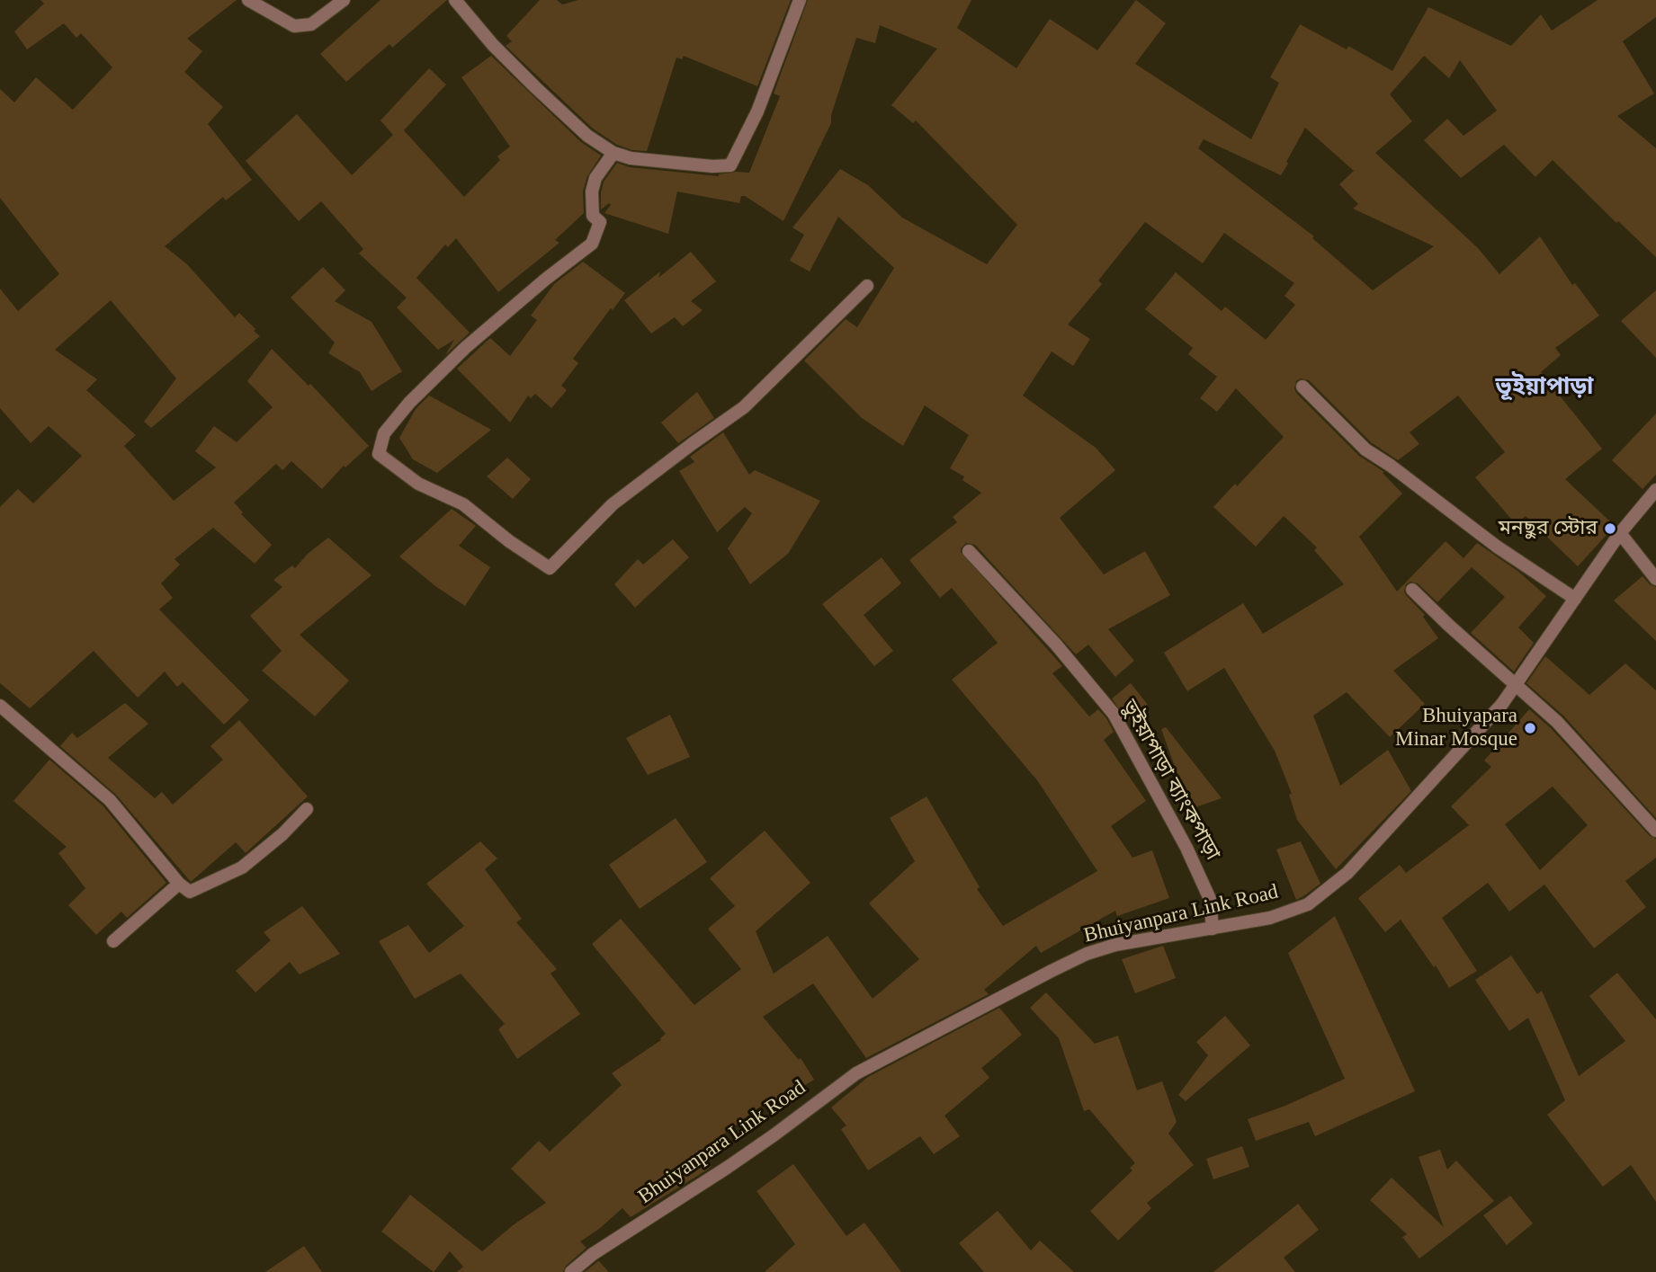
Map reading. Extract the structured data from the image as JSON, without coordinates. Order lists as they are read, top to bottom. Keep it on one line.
{"streets":{"street":["ভুইয়াপাড়া ব্যাংকপাড়া","Bhuiyanpara Link Road"]},"crossings":[["ভুইয়াপাড়া ব্যাংকপাড়া","Bhuiyanpara Link Road"]],"districts":["ভূইয়াপাড়া"],"places":["মনছুর স্টোর","Bhuiyapara Minar Mosque"]}
